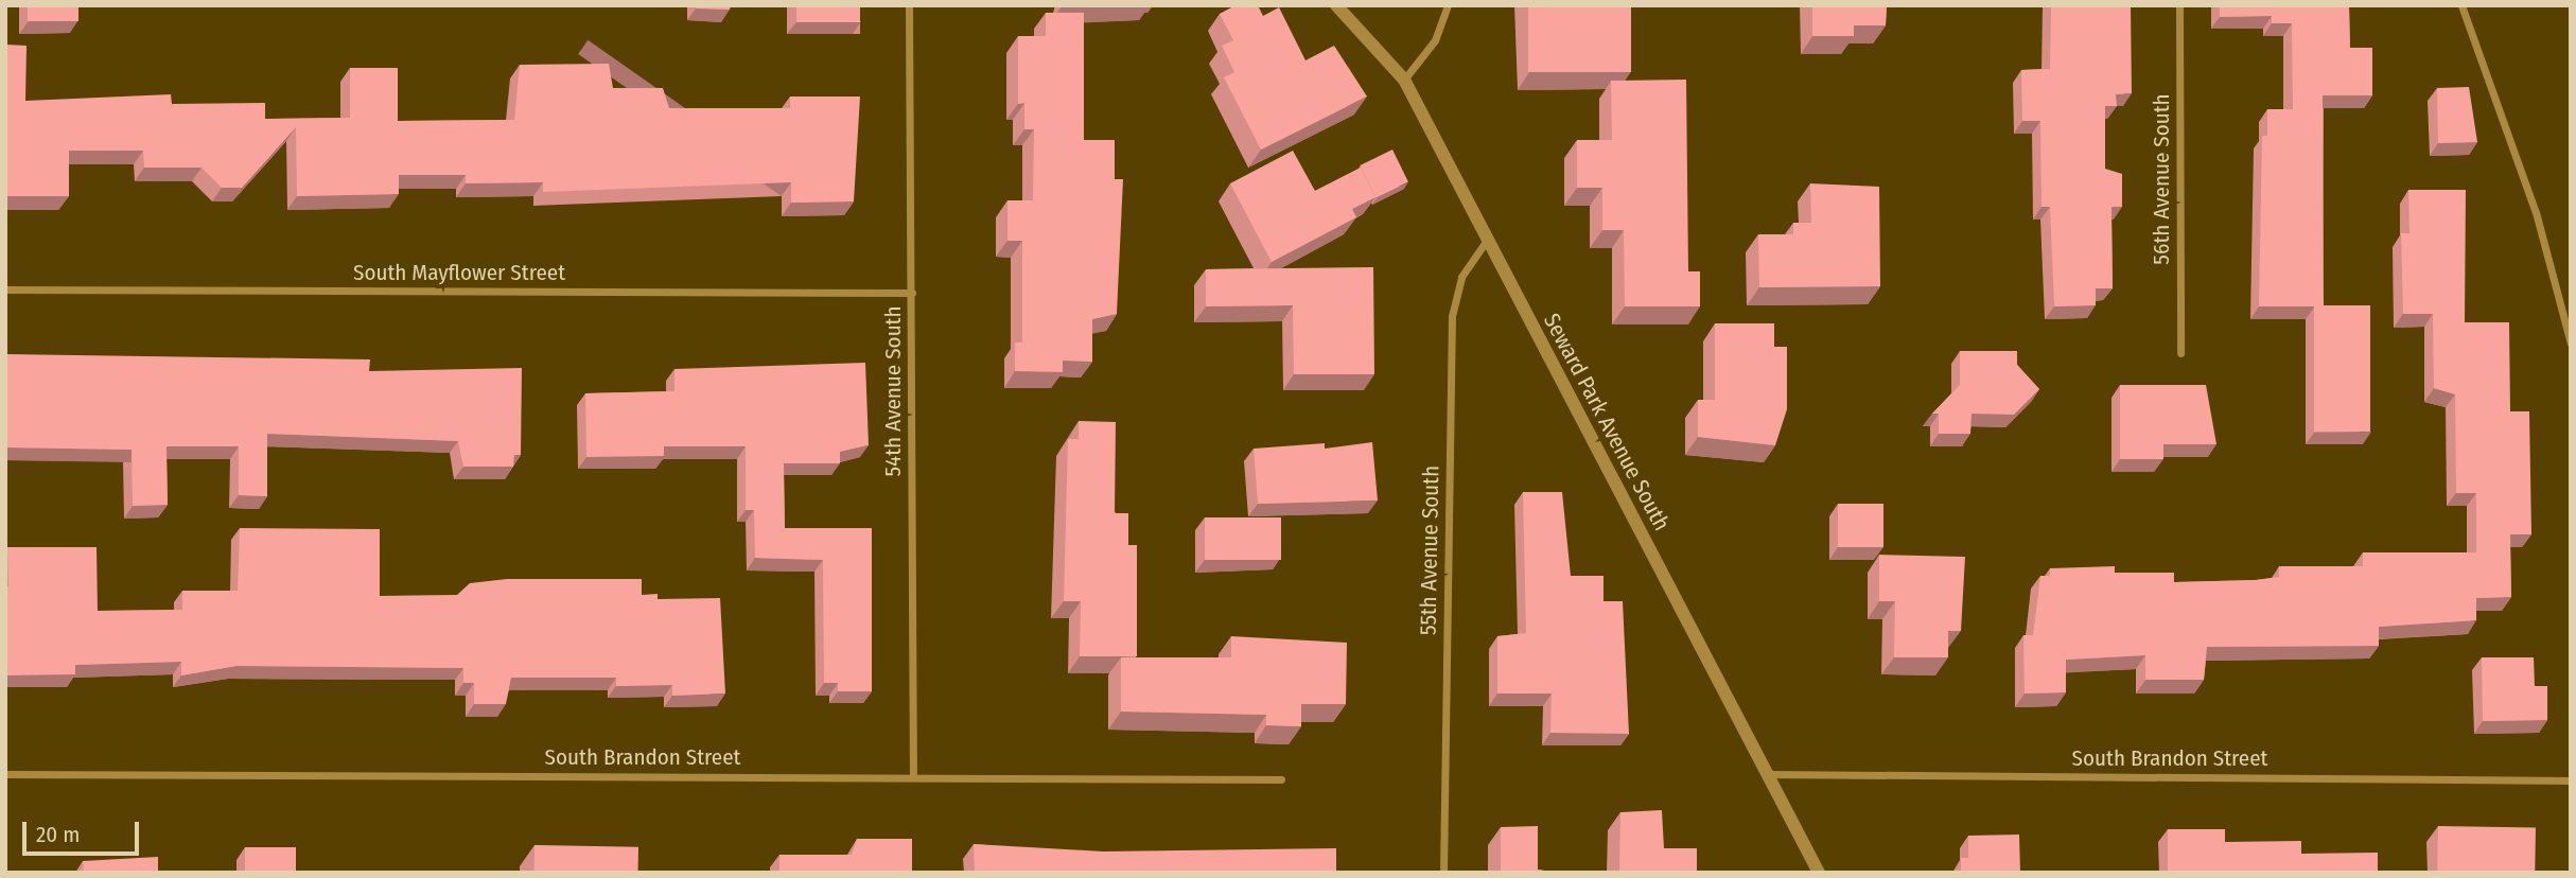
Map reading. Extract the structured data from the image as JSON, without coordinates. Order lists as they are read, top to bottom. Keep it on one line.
{"streets":{"street":["56th Avenue South","South Mayflower Street","54th Avenue South","Seward Park Avenue South","55th Avenue South","South Brandon Street"]},"crossings":[["South Mayflower Street","54th Avenue South"],["54th Avenue South","South Brandon Street"],["Seward Park Avenue South","55th Avenue South"],["Seward Park Avenue South","South Brandon Street"]],"scale_bar":"20 m"}
